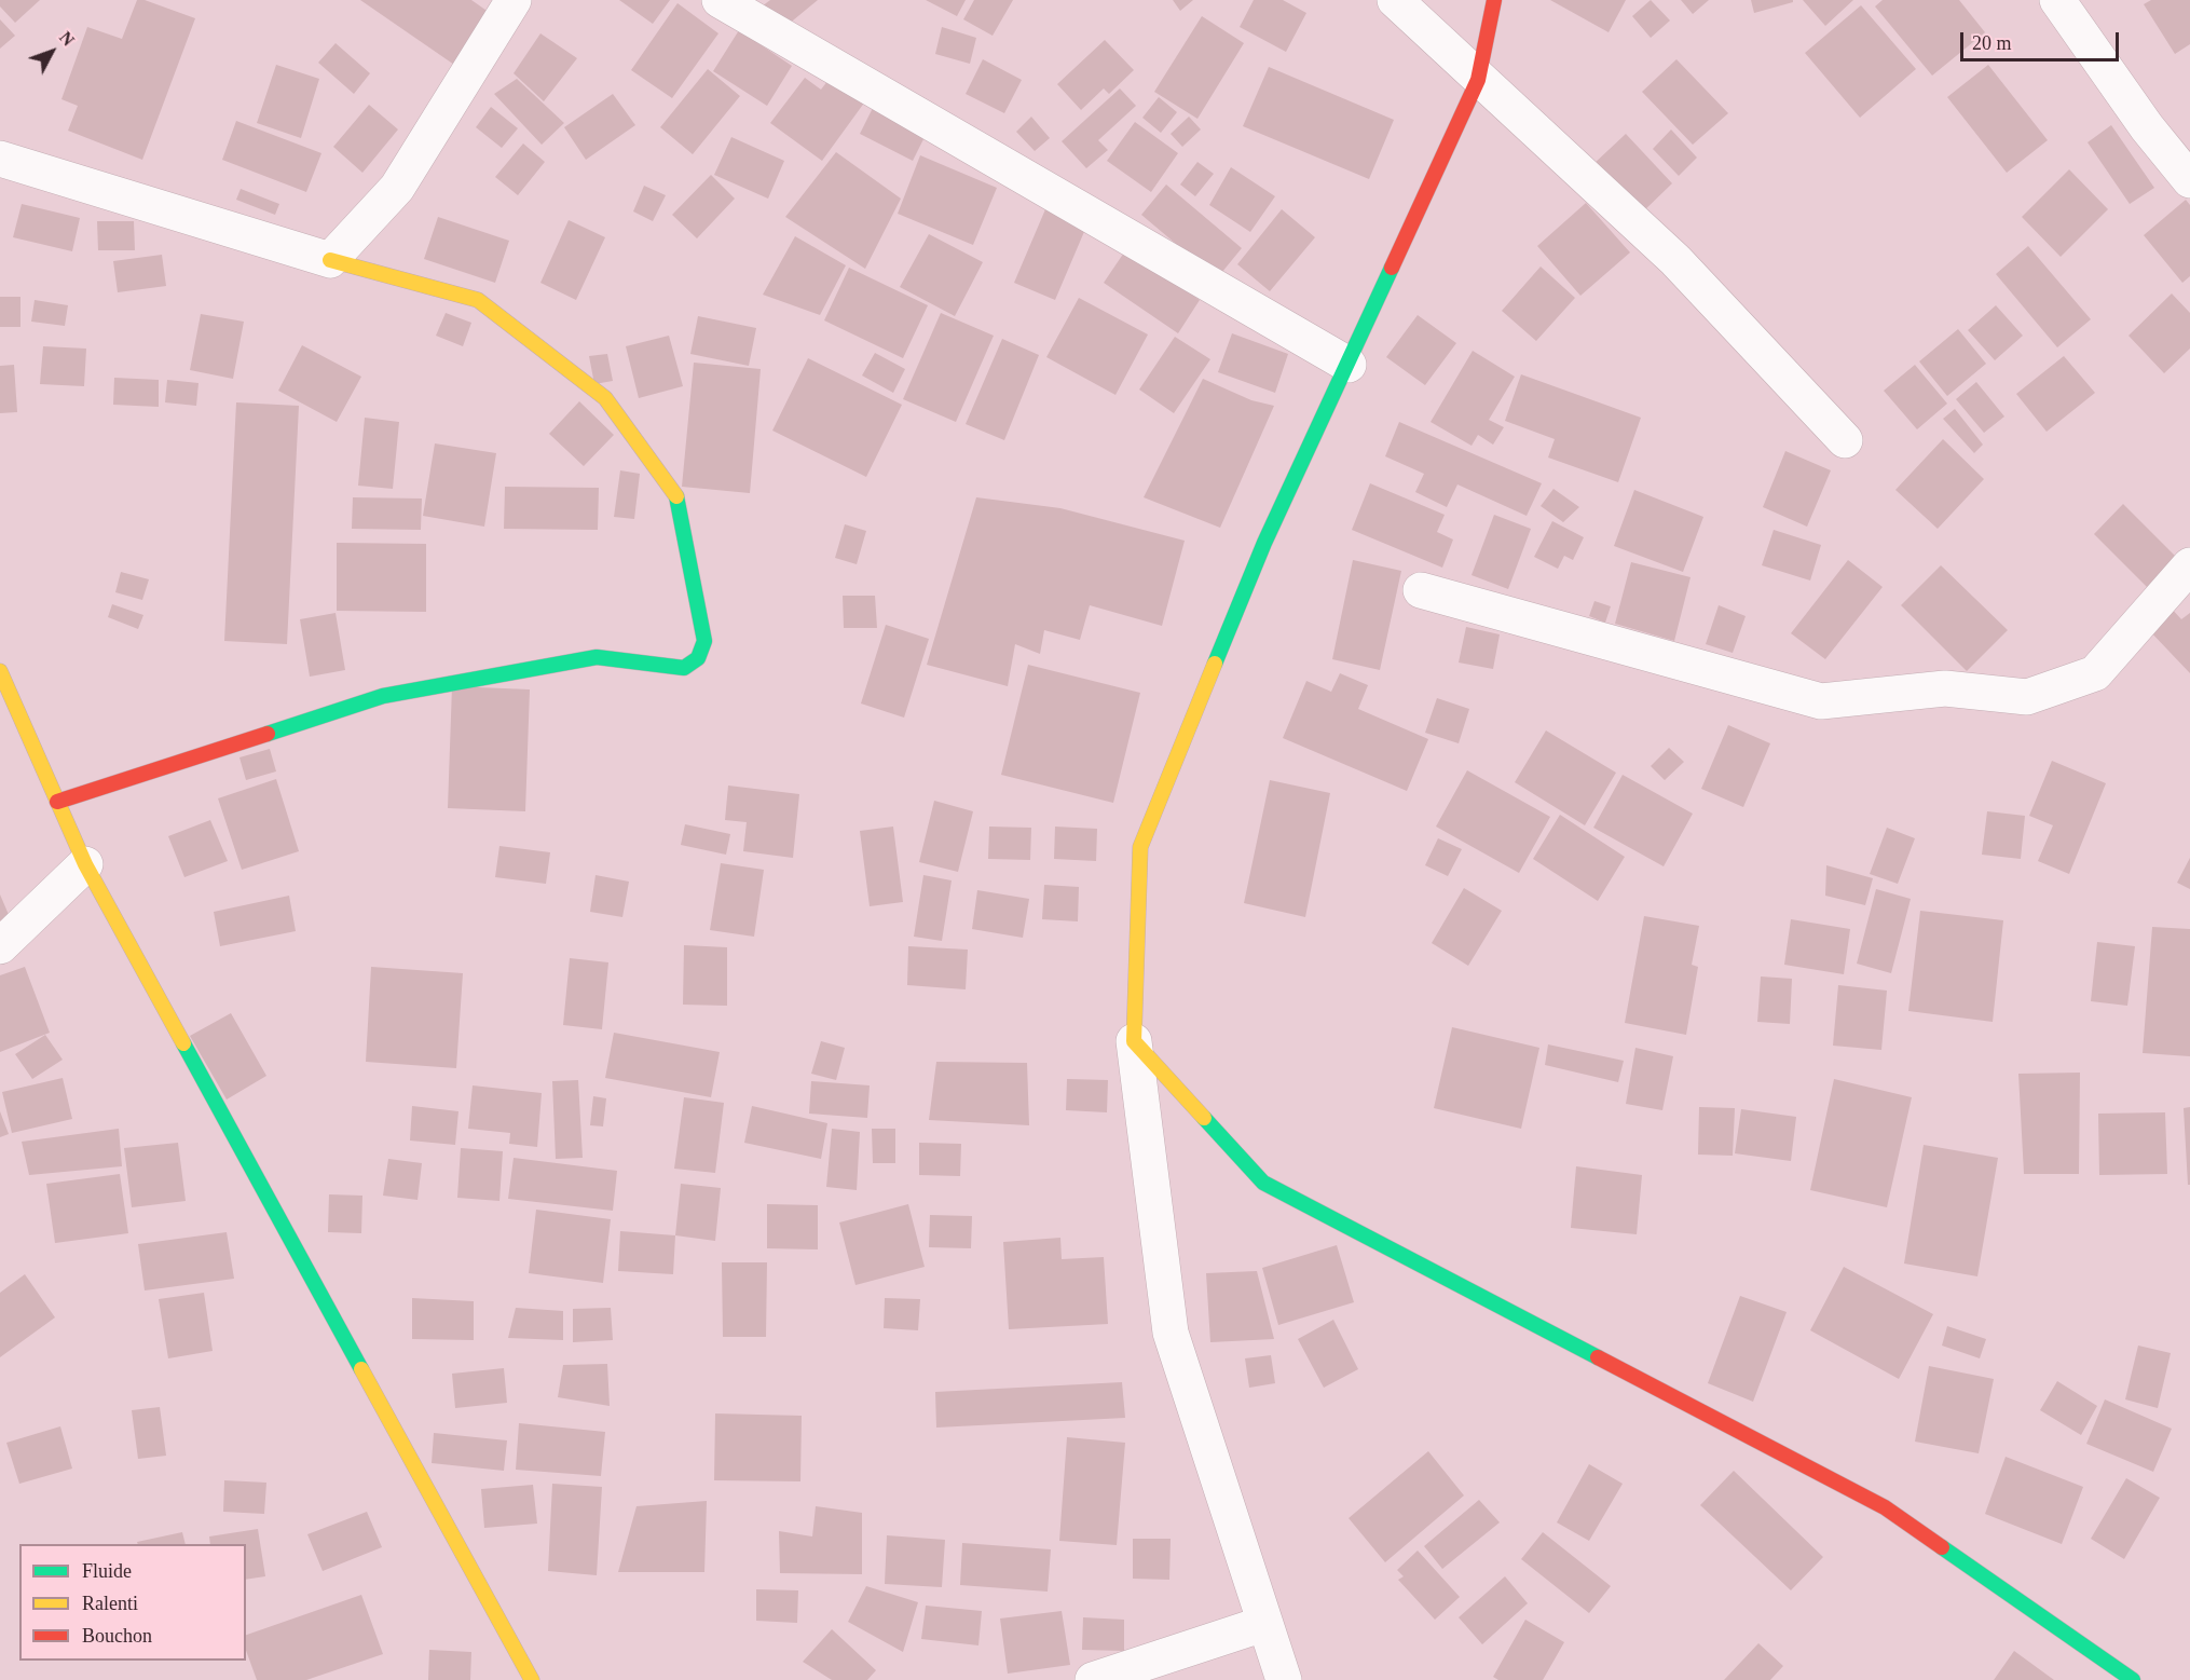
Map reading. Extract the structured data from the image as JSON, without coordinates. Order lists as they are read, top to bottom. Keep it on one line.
{"legend":["Fluide","Ralenti","Bouchon"],"scale_bar":"20 m","north":"top right"}
